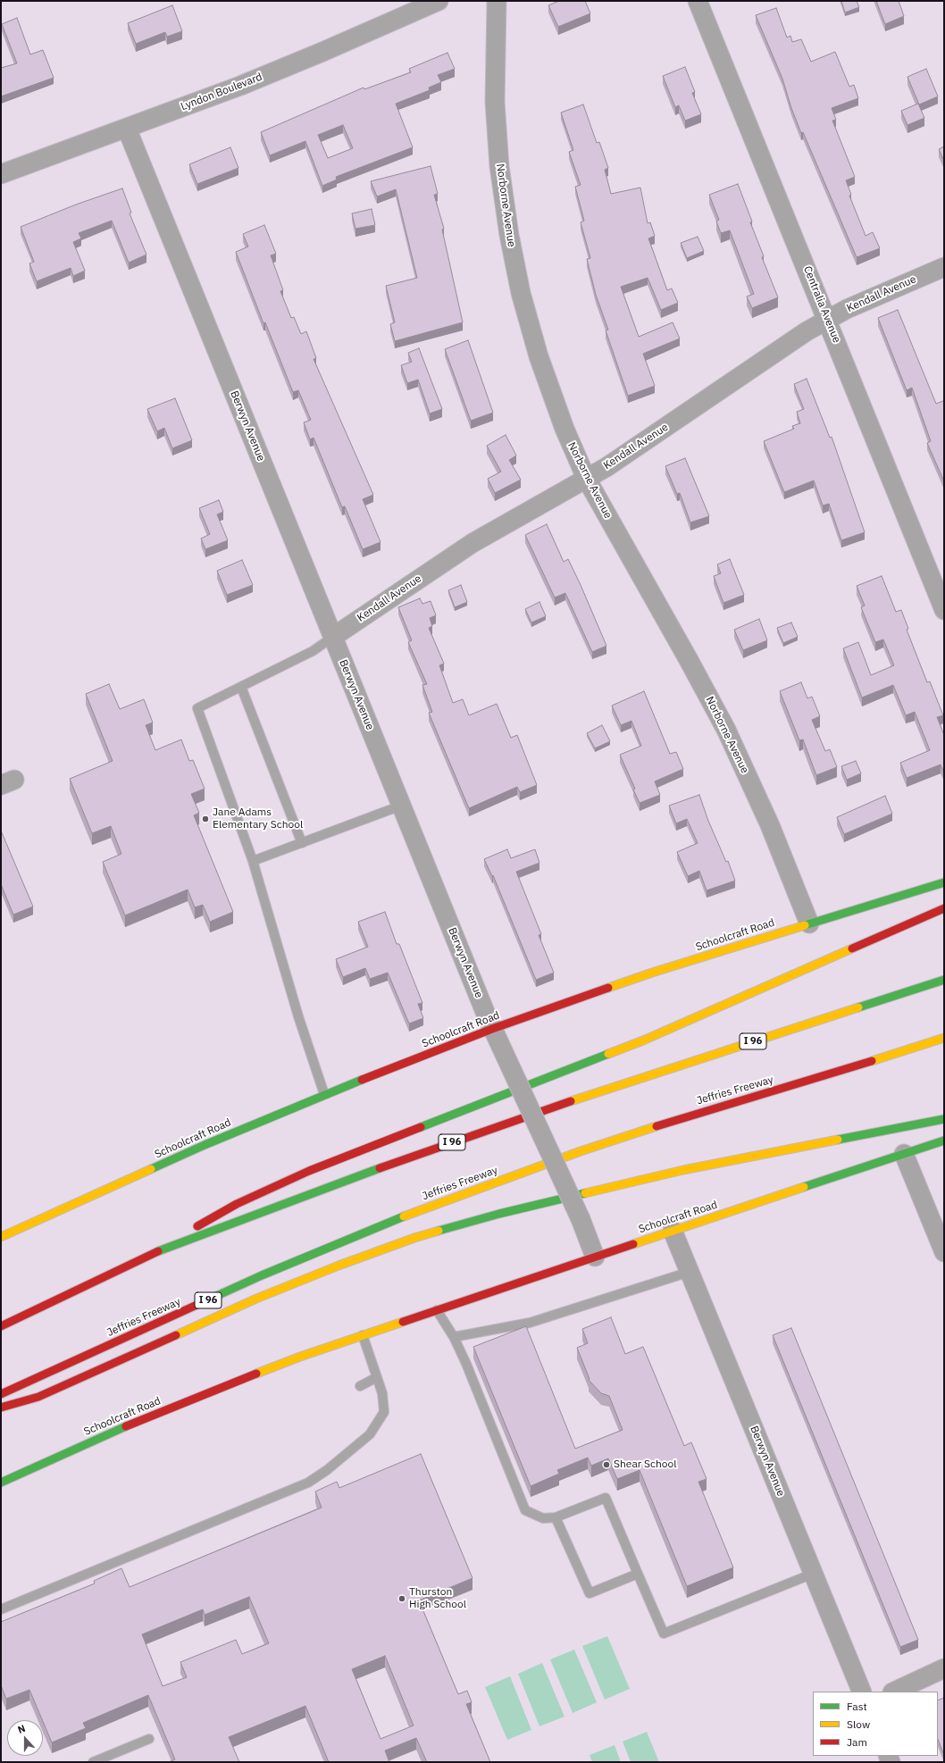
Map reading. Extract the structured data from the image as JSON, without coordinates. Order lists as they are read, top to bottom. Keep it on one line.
{"streets":{"main road":["Schoolcraft Road","I 96","Jeffries Freeway"],"street":["Lyndon Boulevard","Norborne Avenue","Kendall Avenue","Centralia Avenue","Berwyn Avenue"]},"crossings":[["Lyndon Boulevard","Berwyn Avenue"],["Norborne Avenue","Kendall Avenue"],["Norborne Avenue","Schoolcraft Road"],["Kendall Avenue","Centralia Avenue"],["Kendall Avenue","Berwyn Avenue"],["Berwyn Avenue","Schoolcraft Road"]],"places":["Jane Adams Elementary School","Shear School","Thurston High School"],"legend":["Fast","Slow","Jam"],"north":"top"}
